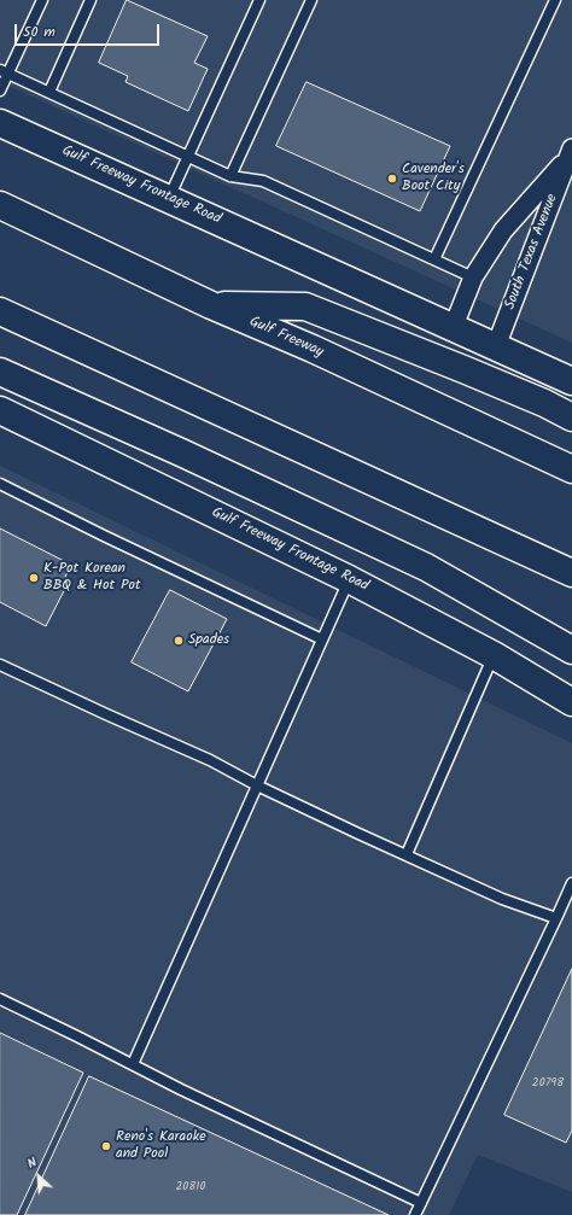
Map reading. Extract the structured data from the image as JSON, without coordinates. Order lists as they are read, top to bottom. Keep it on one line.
{"streets":{"main road":["Gulf Freeway Frontage Road","Gulf Freeway"],"street":["South Texas Avenue"]},"crossings":[["Gulf Freeway Frontage Road","South Texas Avenue"]],"places":["Cavender's Boot City","K-Pot Korean BBQ & Hot Pot","Spades","Reno's Karaoke and Pool"],"house_numbers":["20798","20810"],"scale_bar":"50 m","north":"top left"}
